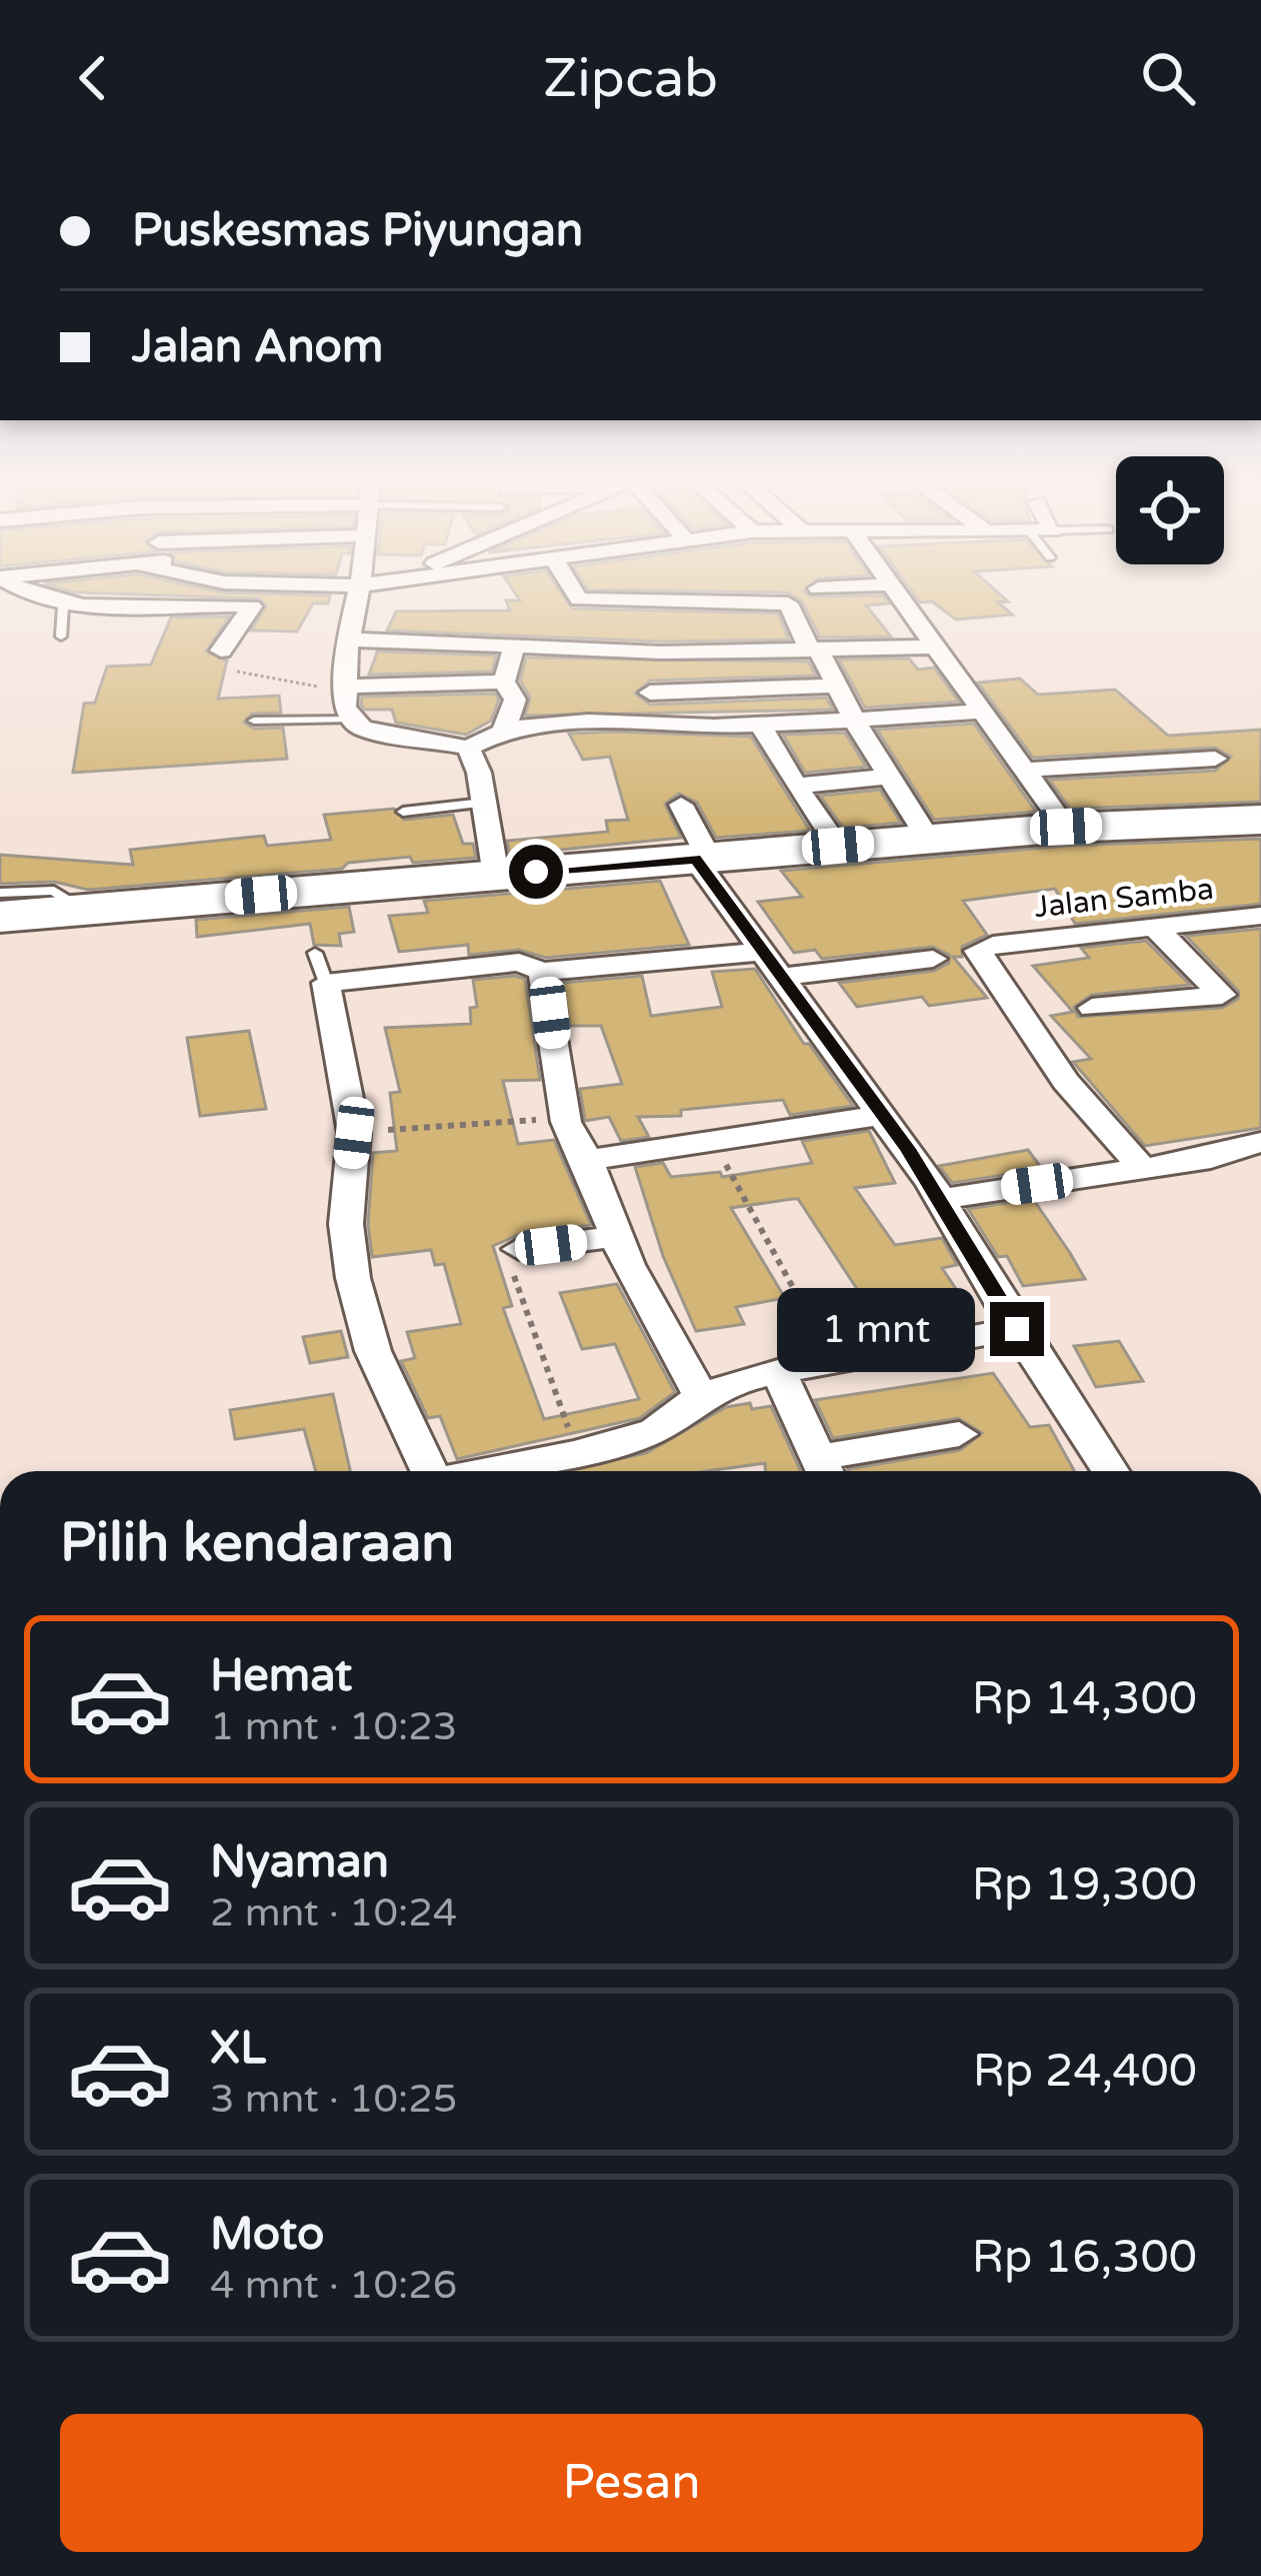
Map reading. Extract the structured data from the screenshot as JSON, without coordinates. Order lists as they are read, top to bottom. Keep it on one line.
{"streets":{"street":["Jalan Samba"]},"page":{"header":"Zipcab","banner":["Puskesmas Piyungan","Jalan Anom"],"bubble":"1 mnt","heading":"Pilih kendaraan","list":[{"name":"Hemat","note":"1 mnt · 10:23","value":"Rp 14,300"},{"name":"Nyaman","note":"2 mnt · 10:24","value":"Rp 19,300"},{"name":"XL","note":"3 mnt · 10:25","value":"Rp 24,400"},{"name":"Moto","note":"4 mnt · 10:26","value":"Rp 16,300"}],"buttons":"Pesan"}}
